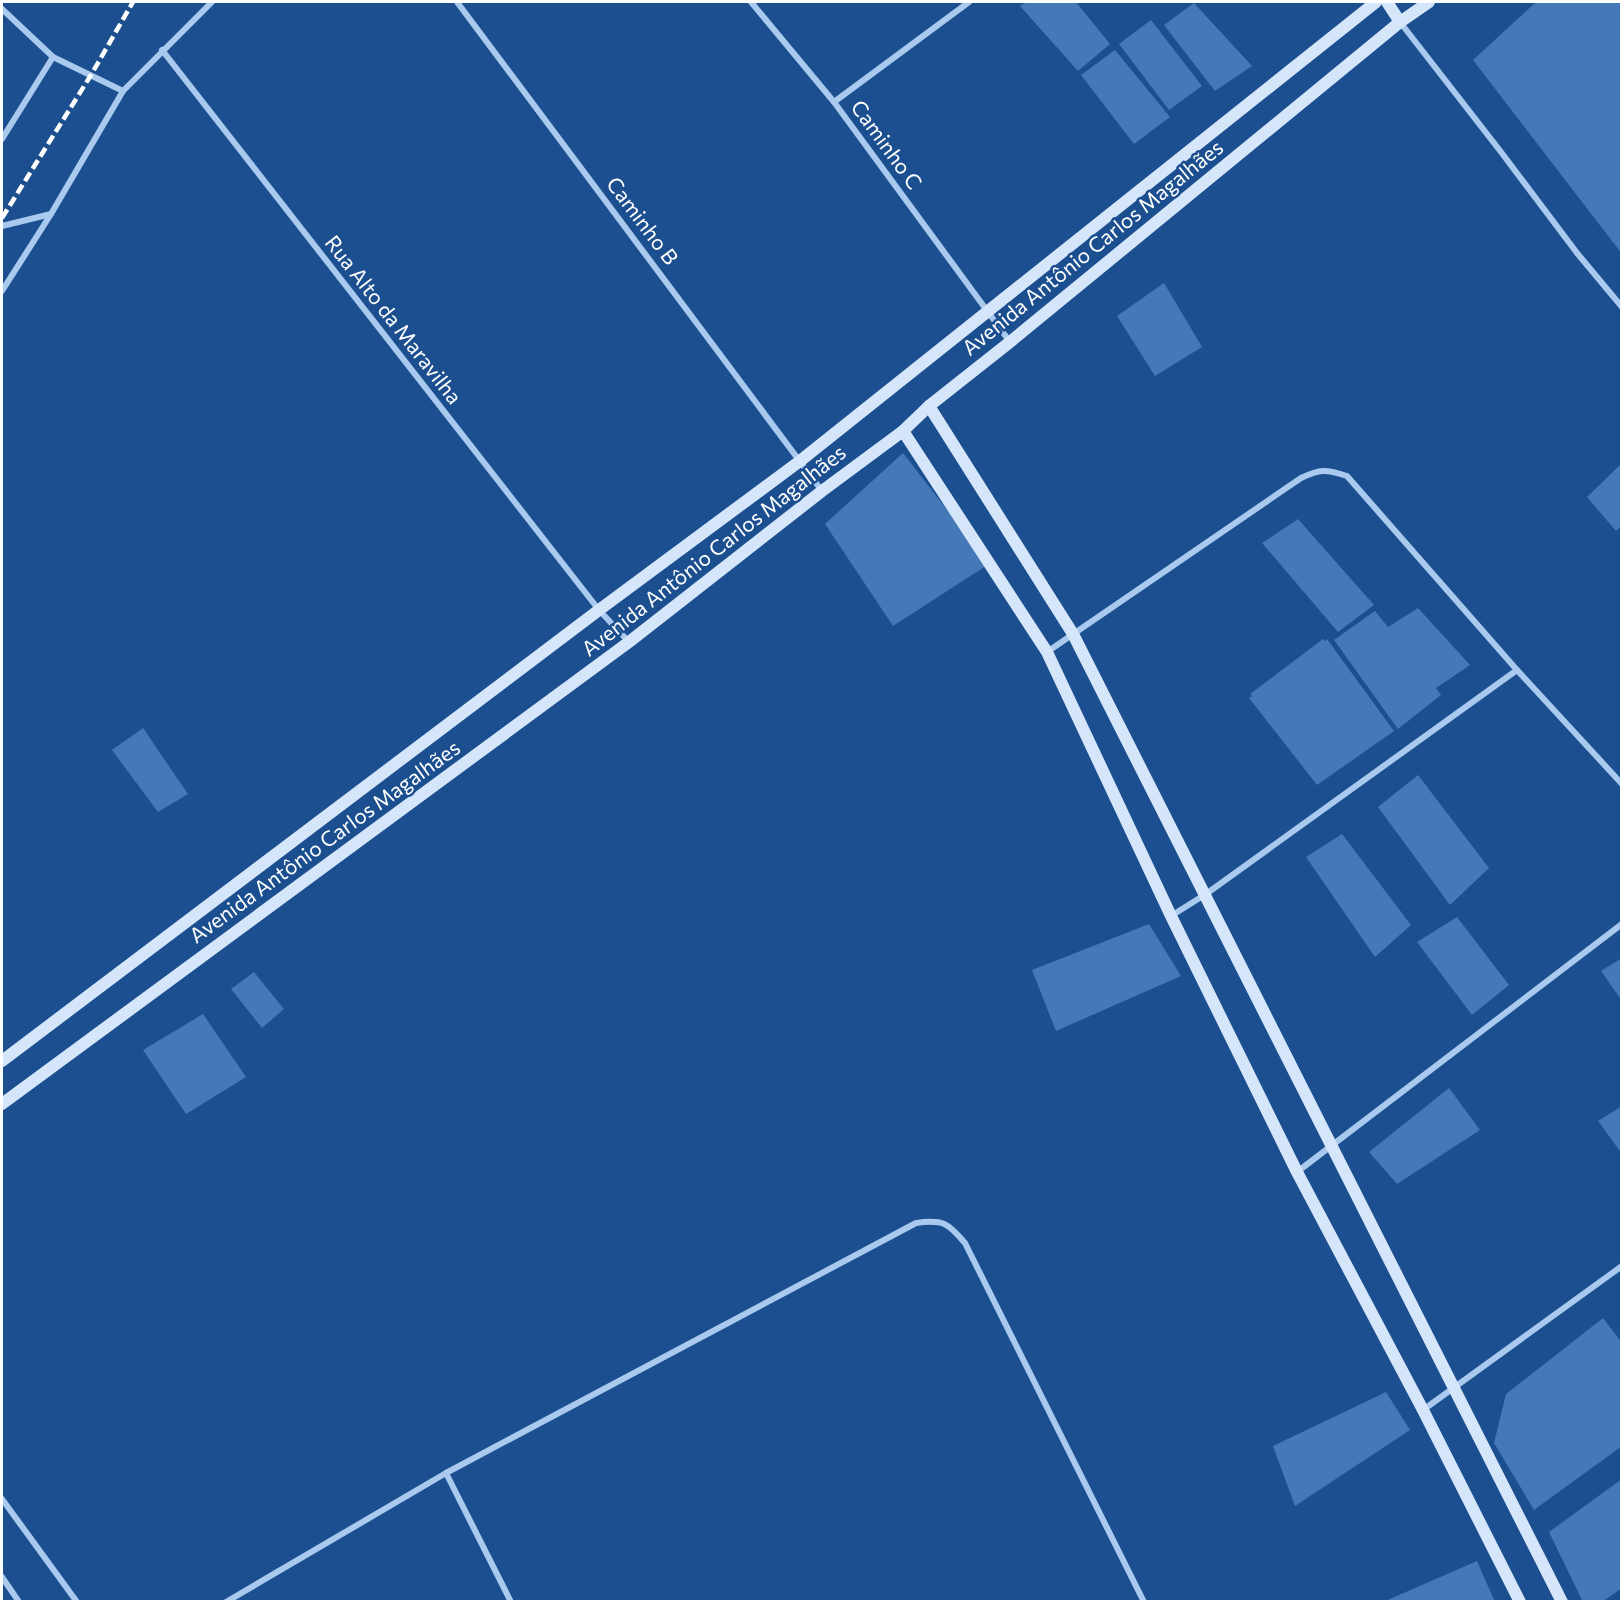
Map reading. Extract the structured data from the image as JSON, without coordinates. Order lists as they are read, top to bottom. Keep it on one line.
{"streets":{"main road":["Avenida Antônio Carlos Magalhães"],"street":["Caminho C","Caminho B","Rua Alto da Maravilha"]},"crossings":[["Caminho C","Avenida Antônio Carlos Magalhães"],["Caminho B","Avenida Antônio Carlos Magalhães"],["Avenida Antônio Carlos Magalhães","Rua Alto da Maravilha"]]}
